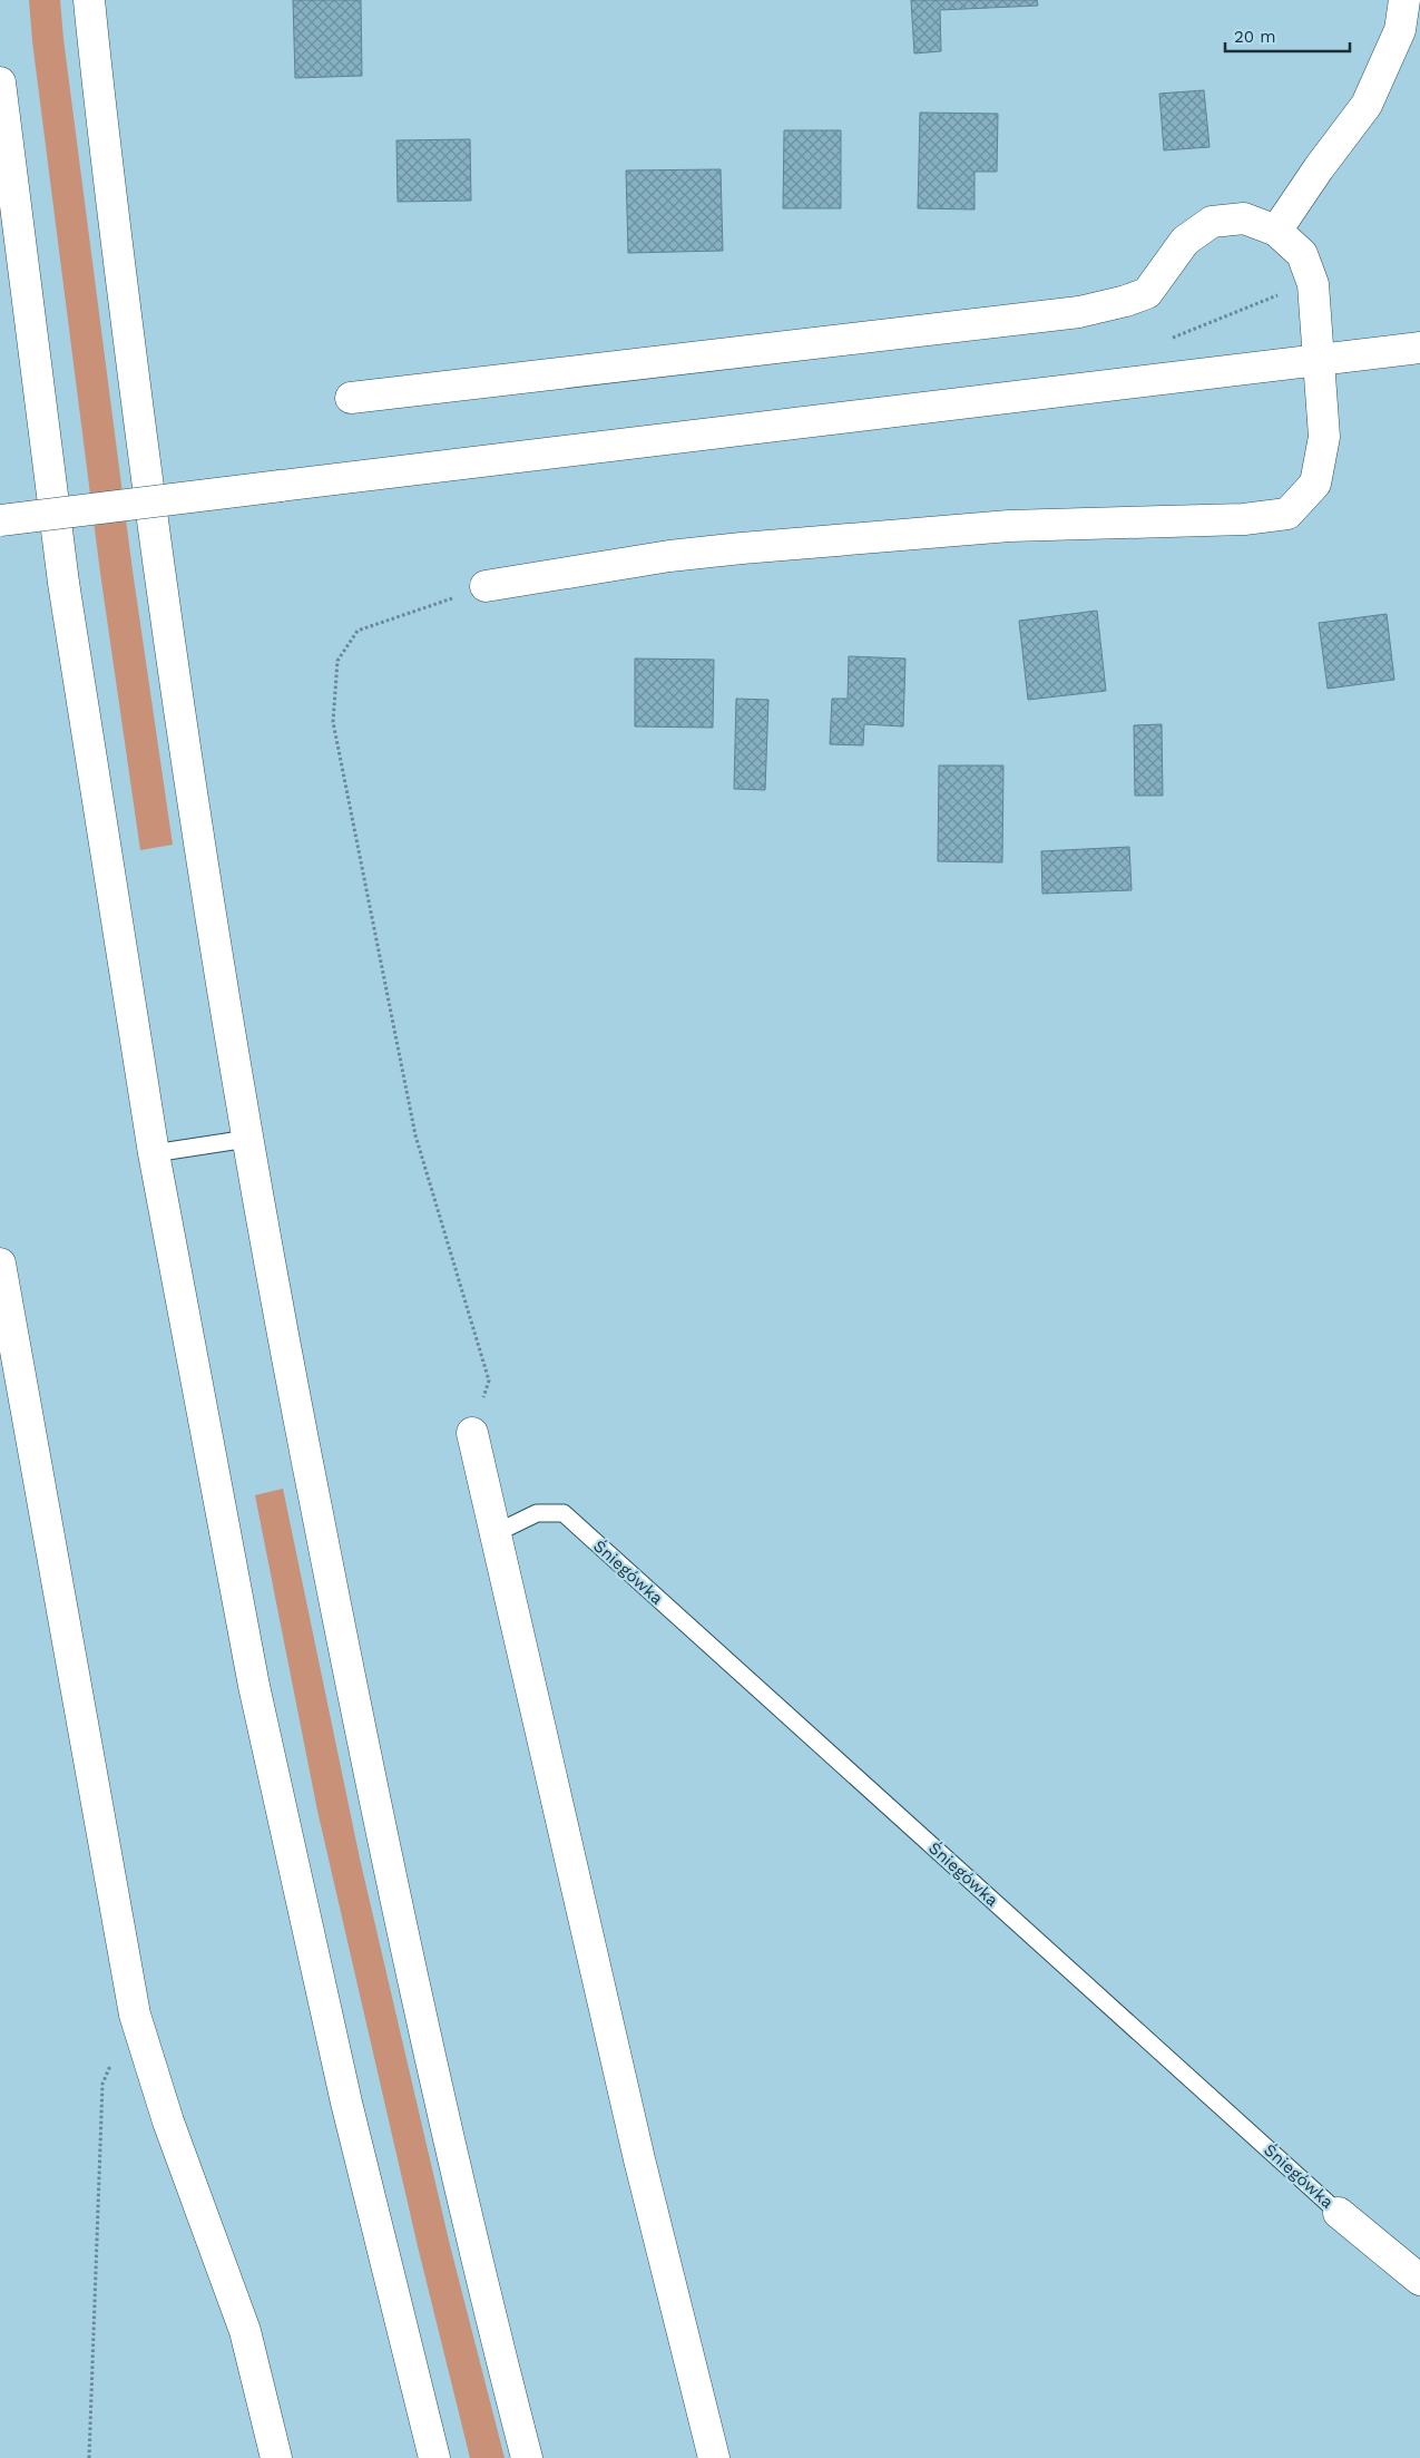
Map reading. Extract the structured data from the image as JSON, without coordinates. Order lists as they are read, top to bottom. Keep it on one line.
{"streets":{"main road":["Śniegówka"]},"scale_bar":"20 m"}
